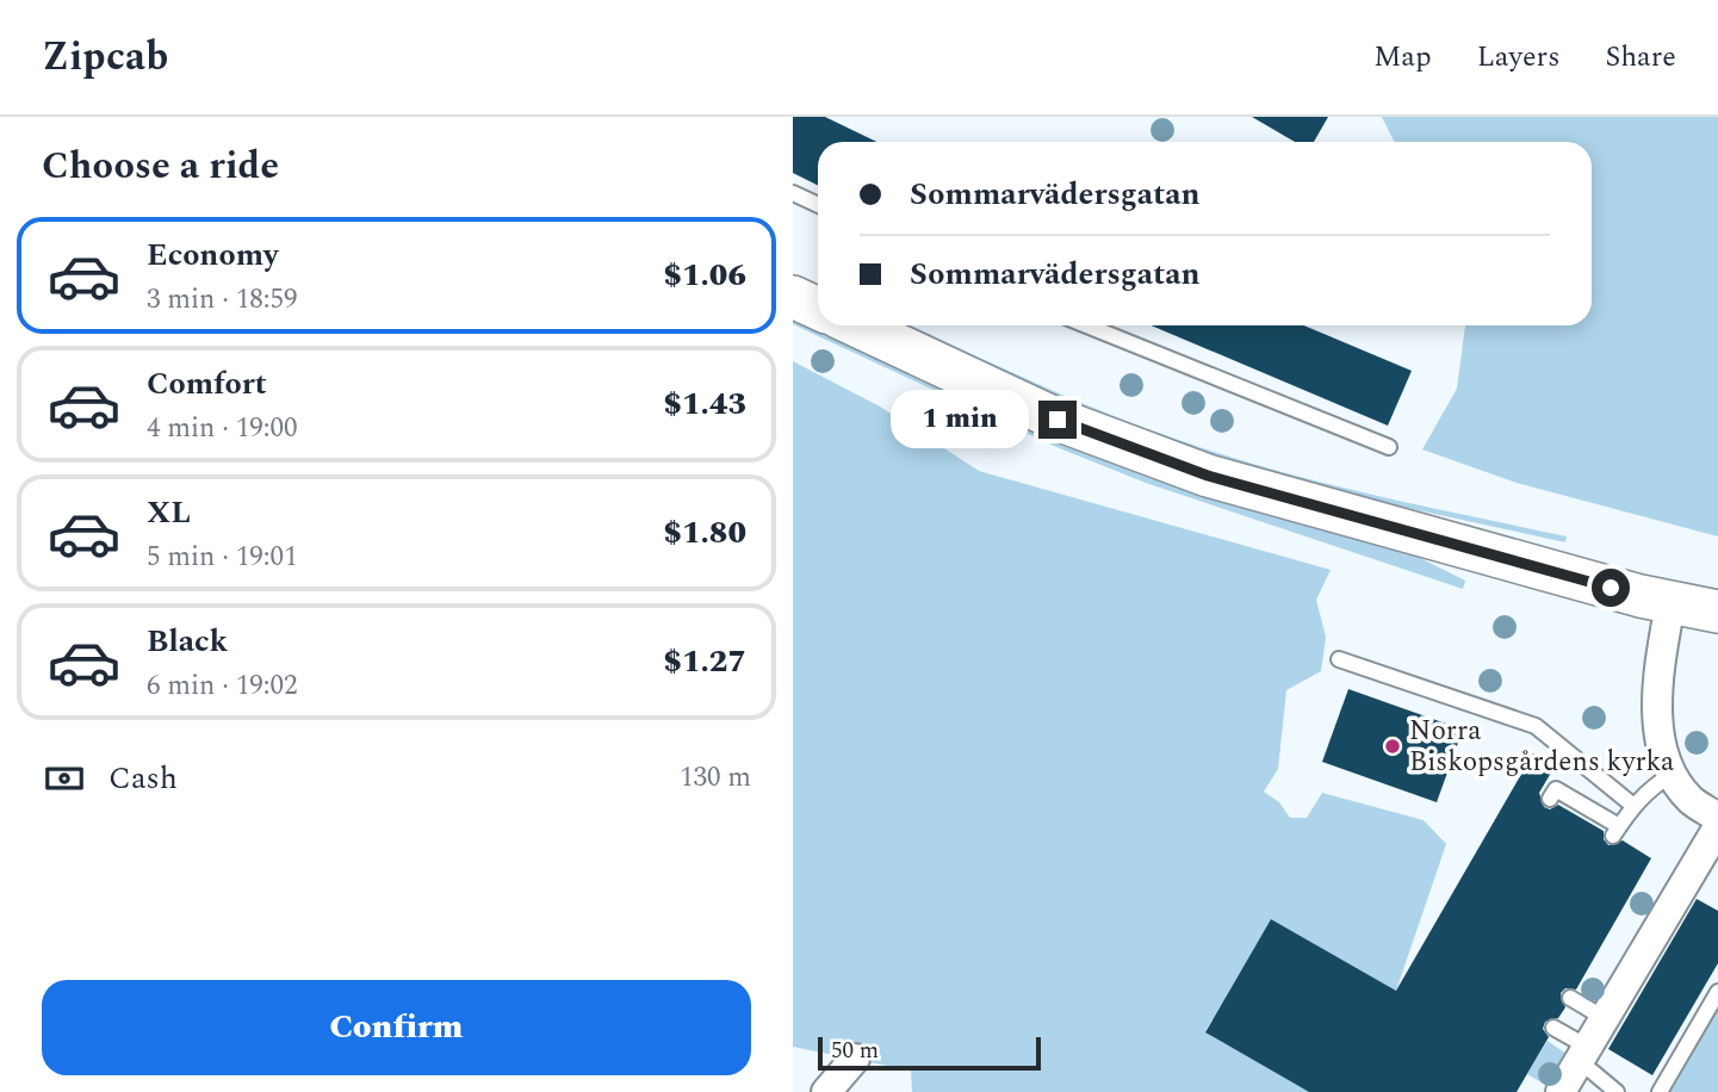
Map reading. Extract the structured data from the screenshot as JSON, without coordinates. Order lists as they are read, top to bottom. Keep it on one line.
{"places":["Norra Biskopsgårdens kyrka"],"scale_bar":"50 m","page":{"header":"Zipcab","nav":["Map","Layers","Share"],"heading":"Choose a ride","banner":["Sommarvädersgatan","Sommarvädersgatan"],"list":[{"name":"Economy","note":"3 min · 18:59","value":"$1.06"},{"name":"Comfort","note":"4 min · 19:00","value":"$1.43"},{"name":"XL","note":"5 min · 19:01","value":"$1.80"},{"name":"Black","note":"6 min · 19:02","value":"$1.27"}],"bubble":"1 min","pay":["Cash","130 m"],"buttons":"Confirm","scale":"50 m"}}
